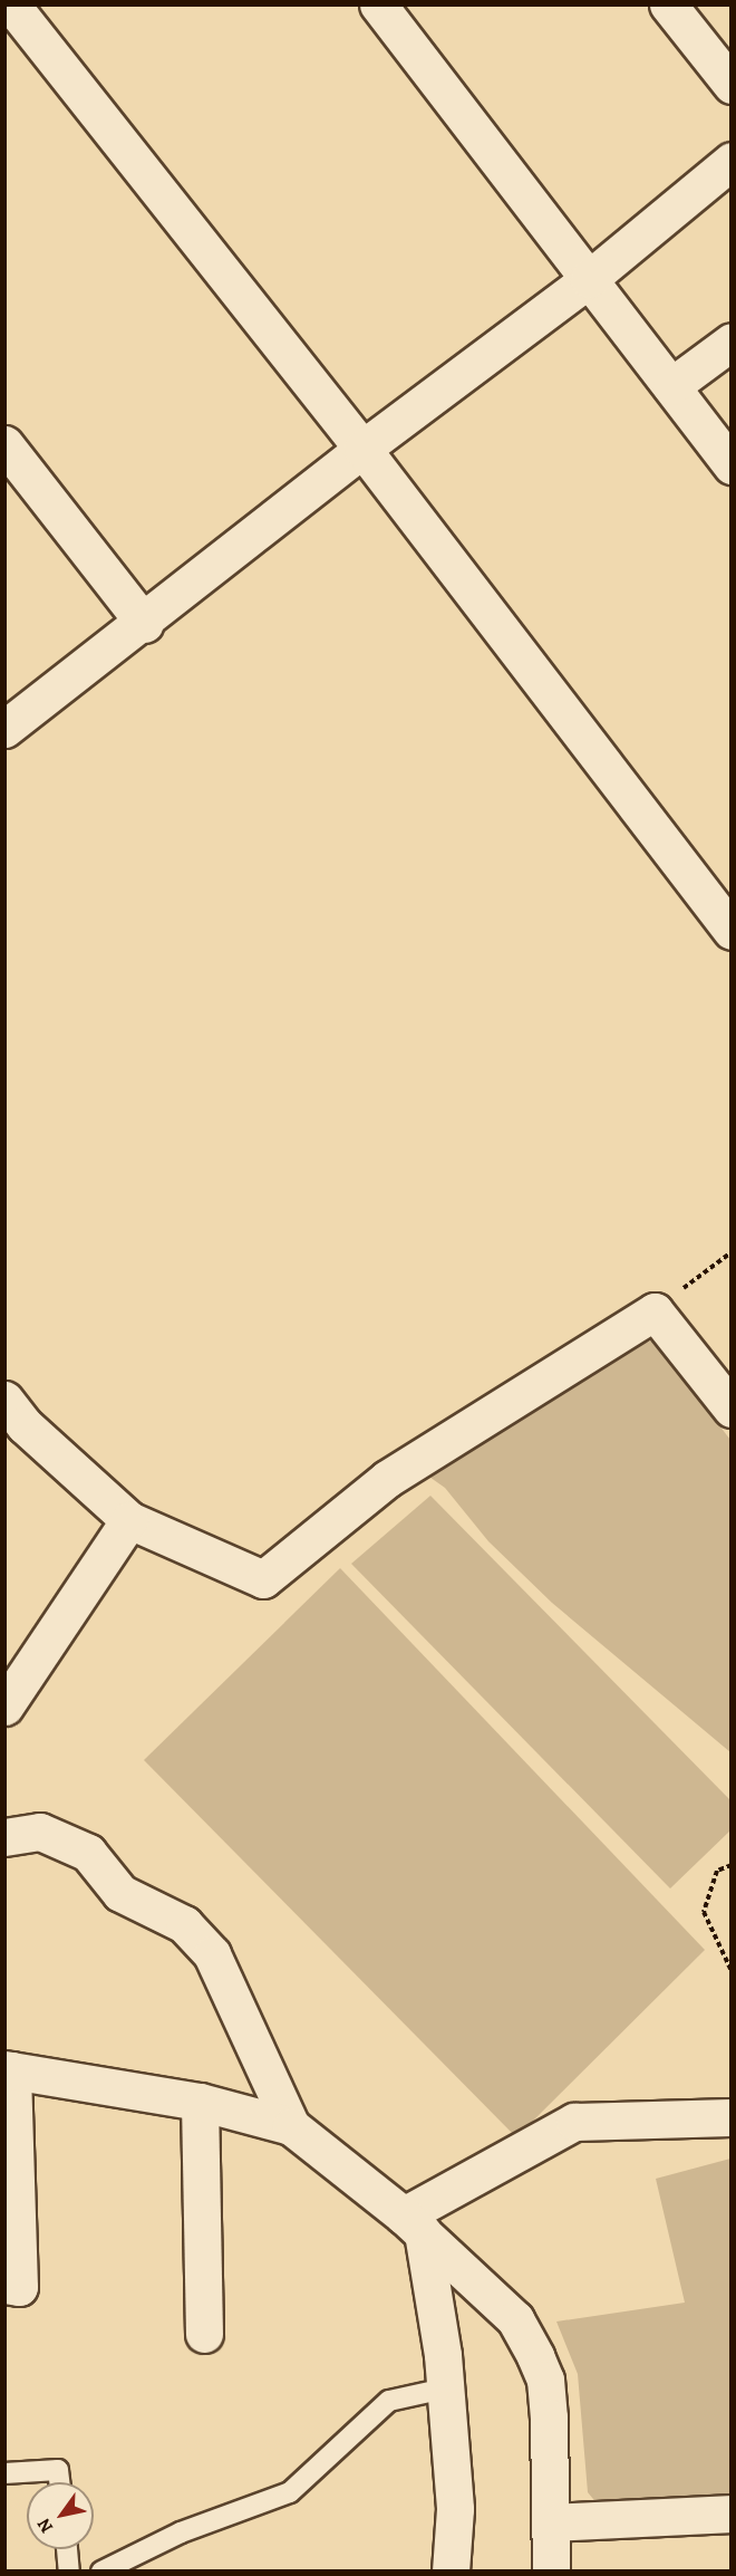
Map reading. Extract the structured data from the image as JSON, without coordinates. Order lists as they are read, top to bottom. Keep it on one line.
{"north":"bottom left"}
